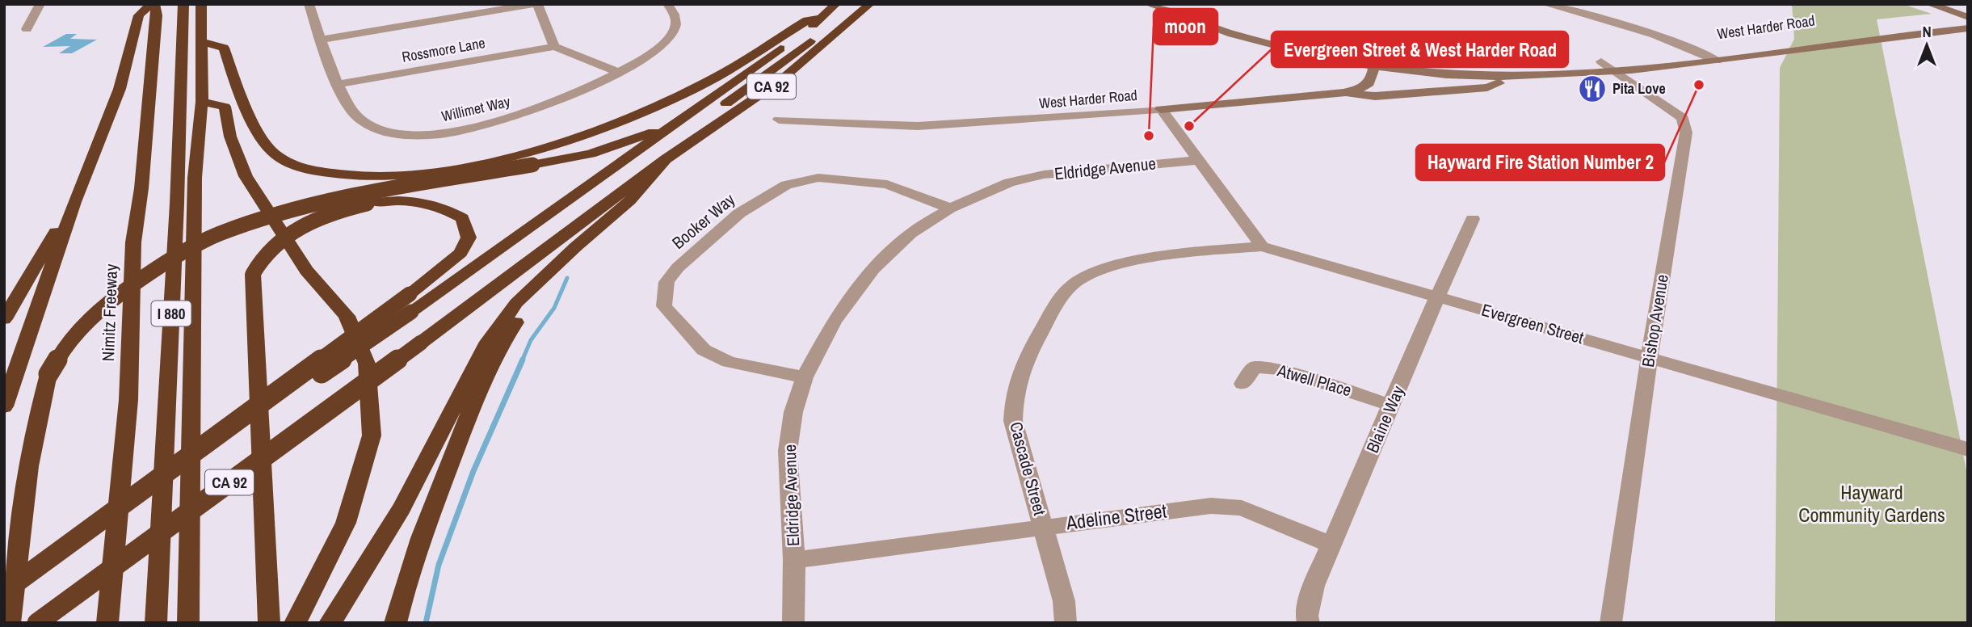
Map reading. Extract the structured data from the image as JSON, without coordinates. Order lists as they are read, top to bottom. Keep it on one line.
{"streets":{"highway":["CA 92","Nimitz Freeway","I 880"],"main road":["West Harder Road"],"street":["Rossmore Lane","Willimet Way","Eldridge Avenue","Booker Way","Bishop Avenue","Evergreen Street","Atwell Place","Blaine Way","Cascade Street","Adeline Street"]},"crossings":[["West Harder Road","Bishop Avenue"],["Rossmore Lane","Willimet Way"],["Eldridge Avenue","Booker Way"],["Eldridge Avenue","Adeline Street"],["Bishop Avenue","Evergreen Street"],["Evergreen Street","Blaine Way"],["Evergreen Street","Cascade Street"],["Atwell Place","Blaine Way"],["Blaine Way","Adeline Street"],["Cascade Street","Adeline Street"]],"parks":["Hayward Community Gardens"],"places":{"other":["Hayward Fire Station Number 2","Evergreen Street & West Harder Road","moon"],"restaurant":["Pita Love"]},"north":"top"}
